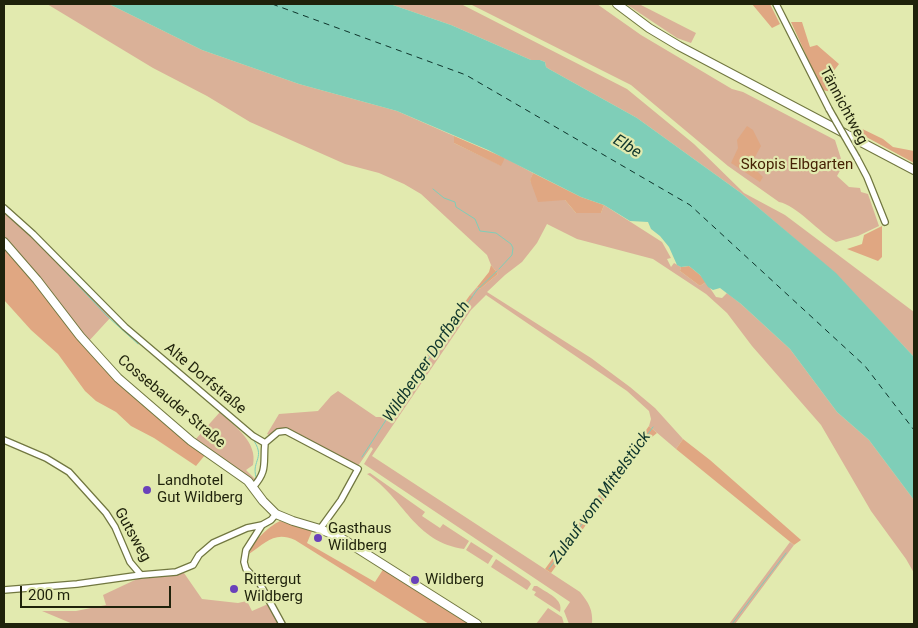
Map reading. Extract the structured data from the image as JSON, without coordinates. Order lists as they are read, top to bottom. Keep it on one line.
{"streets":{"main road":["Cossebauder Straße"],"street":["Tännichtweg","Alte Dorfstraße","Gutsweg"]},"crossings":[["Cossebauder Straße","Gutsweg"]],"water":["Elbe","Wildberger Dorfbach","Zulauf vom Mittelstück"],"parks":["Skopis Elbgarten"],"places":["Landhotel Gut Wildberg","Gasthaus Wildberg","Wildberg","Rittergut Wildberg"],"scale_bar":"200 m"}
